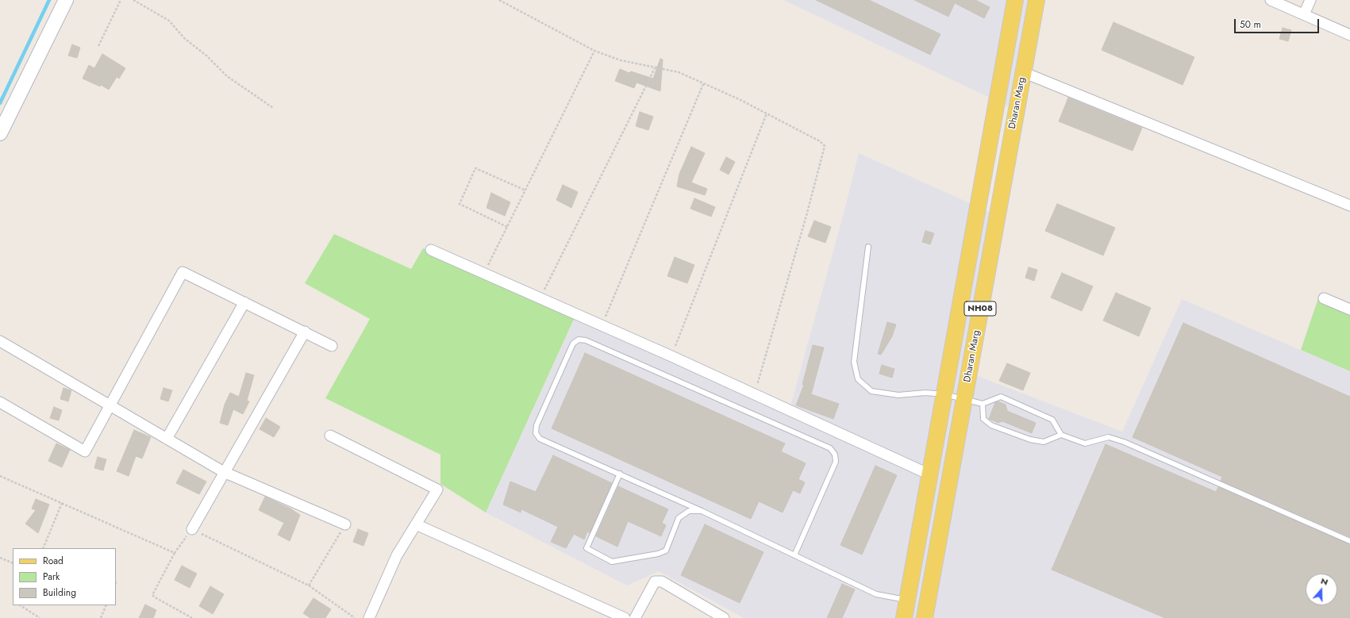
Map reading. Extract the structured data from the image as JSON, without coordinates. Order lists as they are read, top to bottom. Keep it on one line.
{"streets":{"main road":["Dharan Marg","NH08"]},"legend":["Road","Park","Building"],"scale_bar":"50 m","north":"top"}
